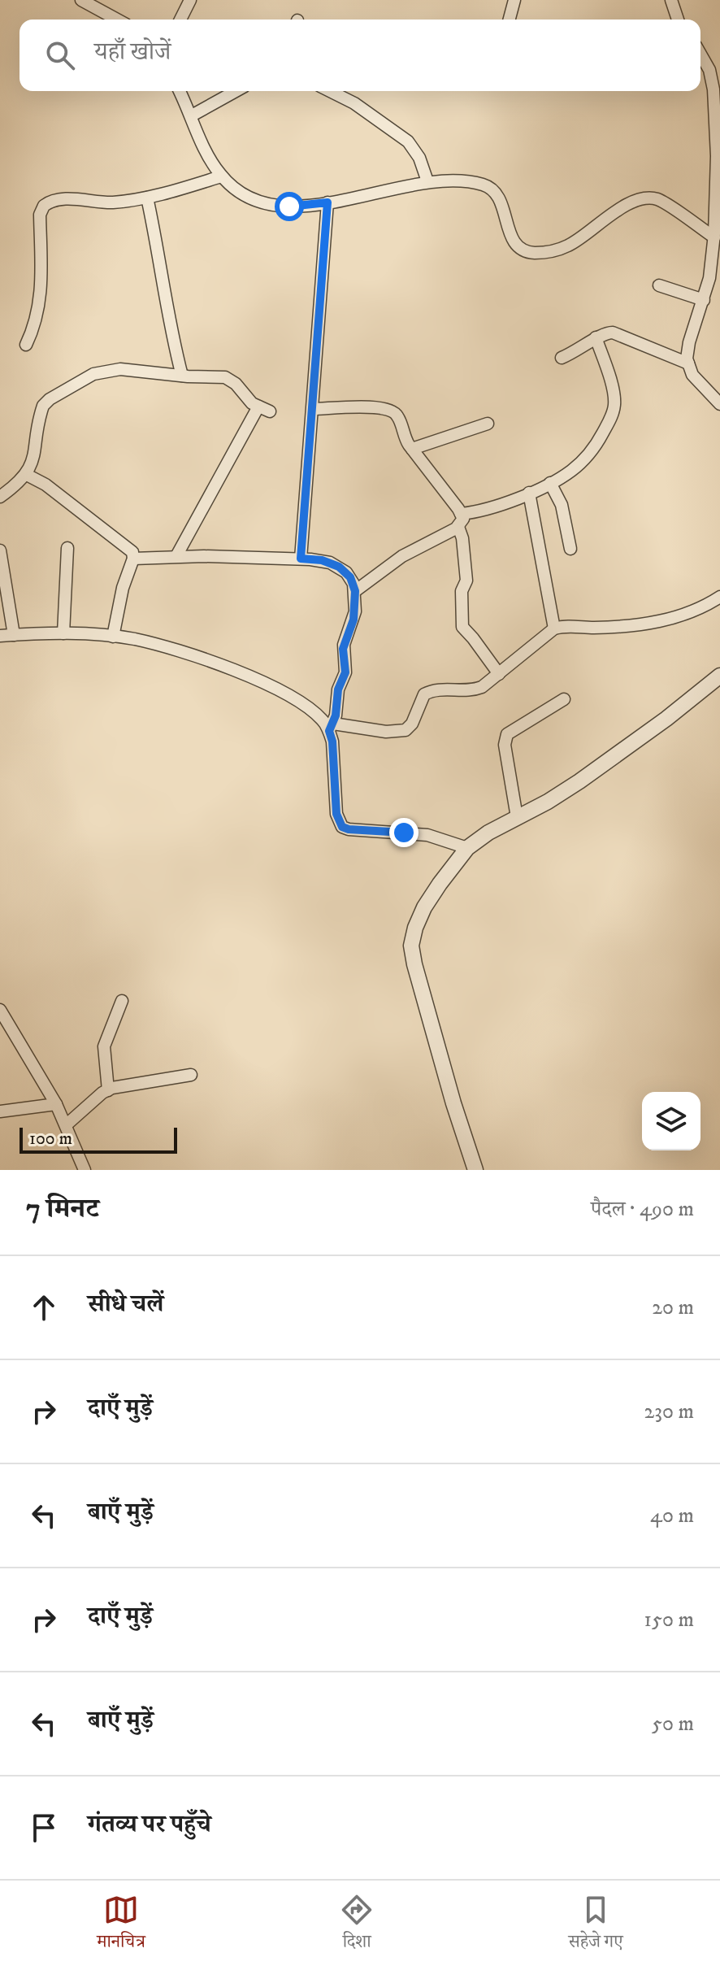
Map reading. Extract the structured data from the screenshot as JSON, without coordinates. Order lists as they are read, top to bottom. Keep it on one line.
{"scale_bar":"100 m","page":{"search":"यहाँ खोजें","scale":"100 m","heading":["7 मिनट","पैदल · 490 m"],"list":[["सीधे चलें","20 m"],["दाएँ मुड़ें","230 m"],["बाएँ मुड़ें","40 m"],["दाएँ मुड़ें","150 m"],["बाएँ मुड़ें","50 m"],"गंतव्य पर पहुँचे"],"nav":["मानचित्र","दिशा","सहेजे गए"]}}
